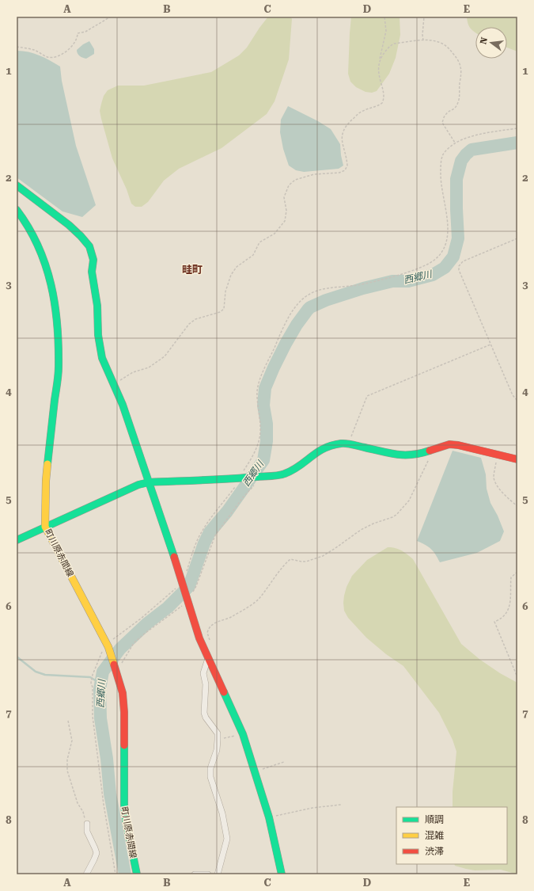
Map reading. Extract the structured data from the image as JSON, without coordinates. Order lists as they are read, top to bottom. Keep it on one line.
{"streets":{"street":["町川原赤間線"]},"districts":["畦町"],"water":["西郷川"],"legend":["順調","混雑","渋滞"],"north":"left","grid":{"columns":["A","B","C","D","E"],"rows":["1","2","3","4","5","6","7","8"]}}
